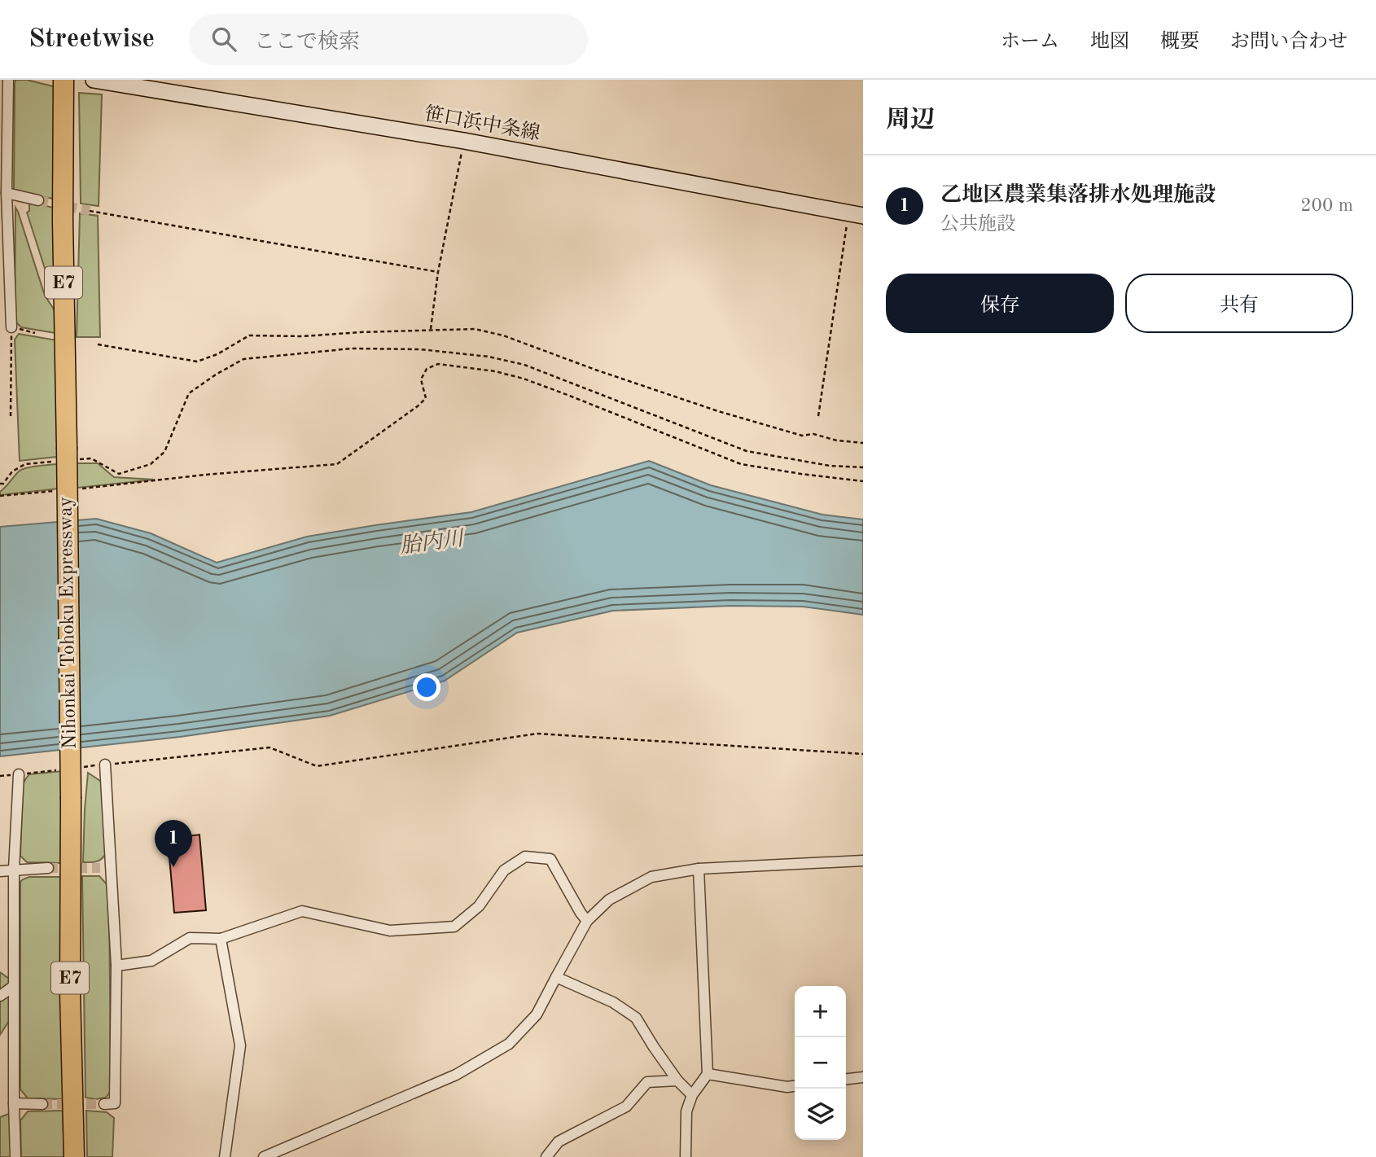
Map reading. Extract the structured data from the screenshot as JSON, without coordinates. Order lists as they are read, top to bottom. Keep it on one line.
{"streets":{"highway":["E7","Nihonkai Tohoku Expressway"],"main road":["笹口浜中条線"]},"crossings":[["E7","Nihonkai Tohoku Expressway"]],"water":["胎内川"],"page":{"header":"Streetwise","search":"ここで検索","nav":["ホーム","地図","概要","お問い合わせ"],"heading":"周辺","list":[{"mark":"1","name":"乙地区農業集落排水処理施設","note":"公共施設","value":"200 m"}],"buttons":["保存","共有"],"pins":"1","map_buttons":["+","−"]}}
